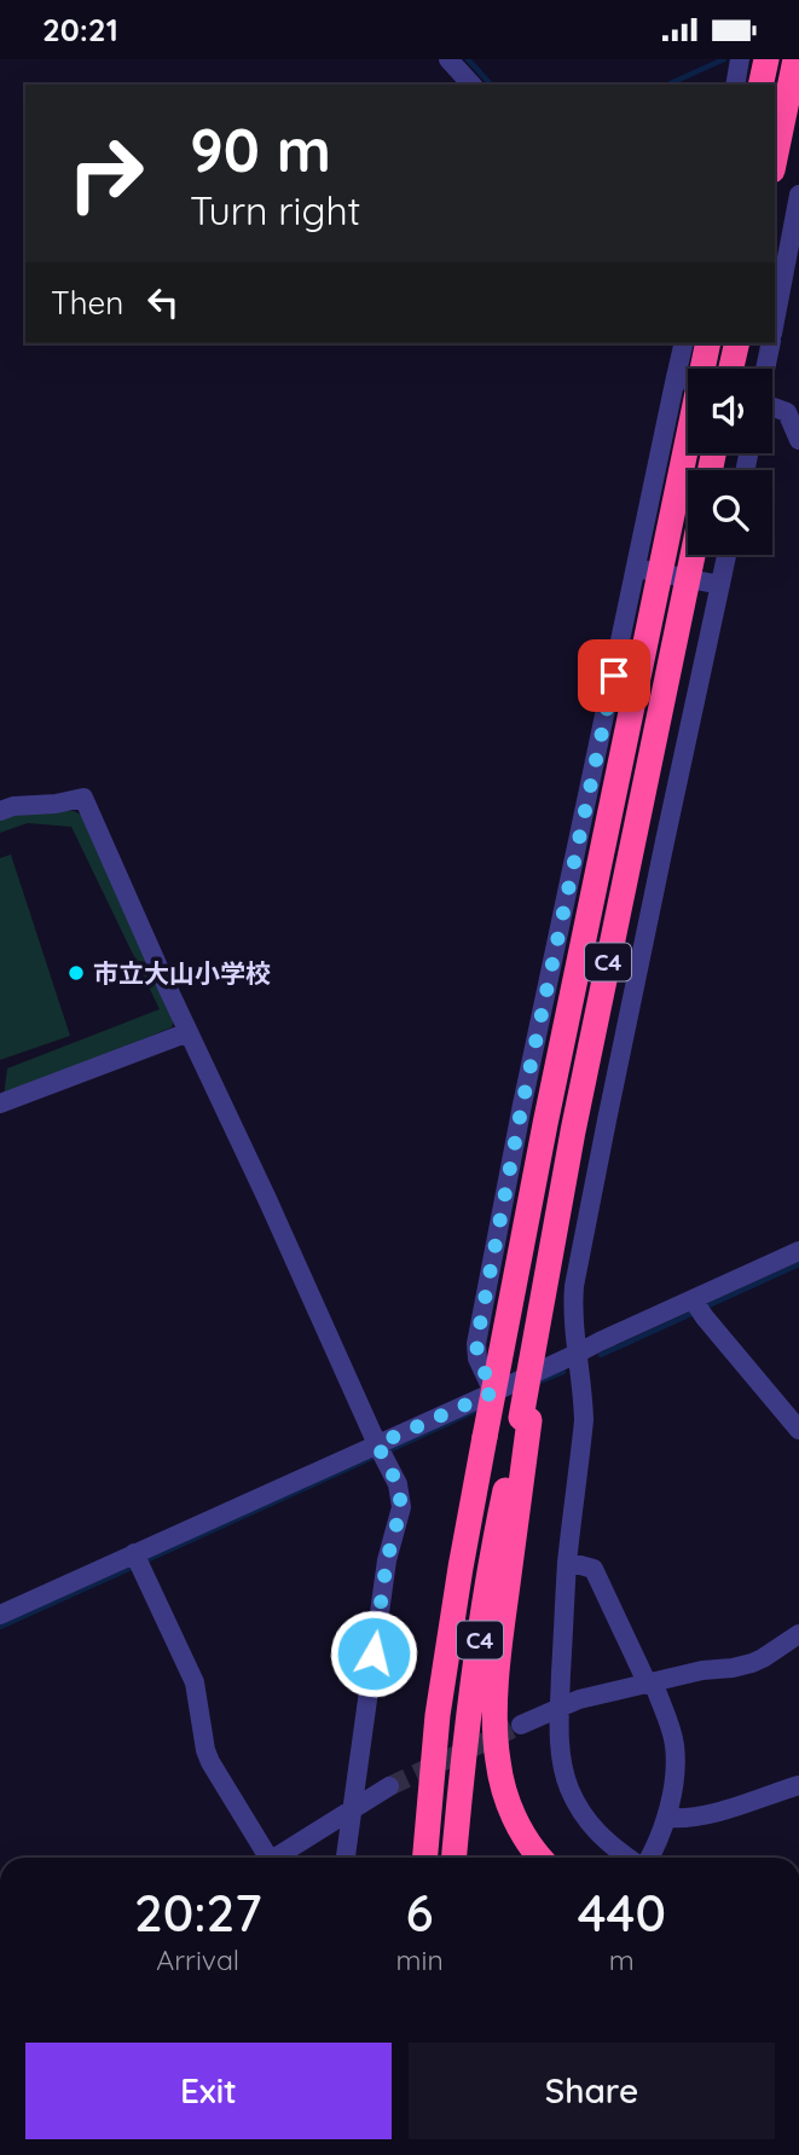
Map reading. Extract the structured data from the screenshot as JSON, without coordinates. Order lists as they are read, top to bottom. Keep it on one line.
{"streets":{"highway":["C4"]},"places":["市立大山小学校"],"page":{"status":"20:21","turn":["90 m","Turn right"],"then":"Then","eta":["20:27","Arrival","6","min","440","m"],"buttons":["Exit","Share"]}}
